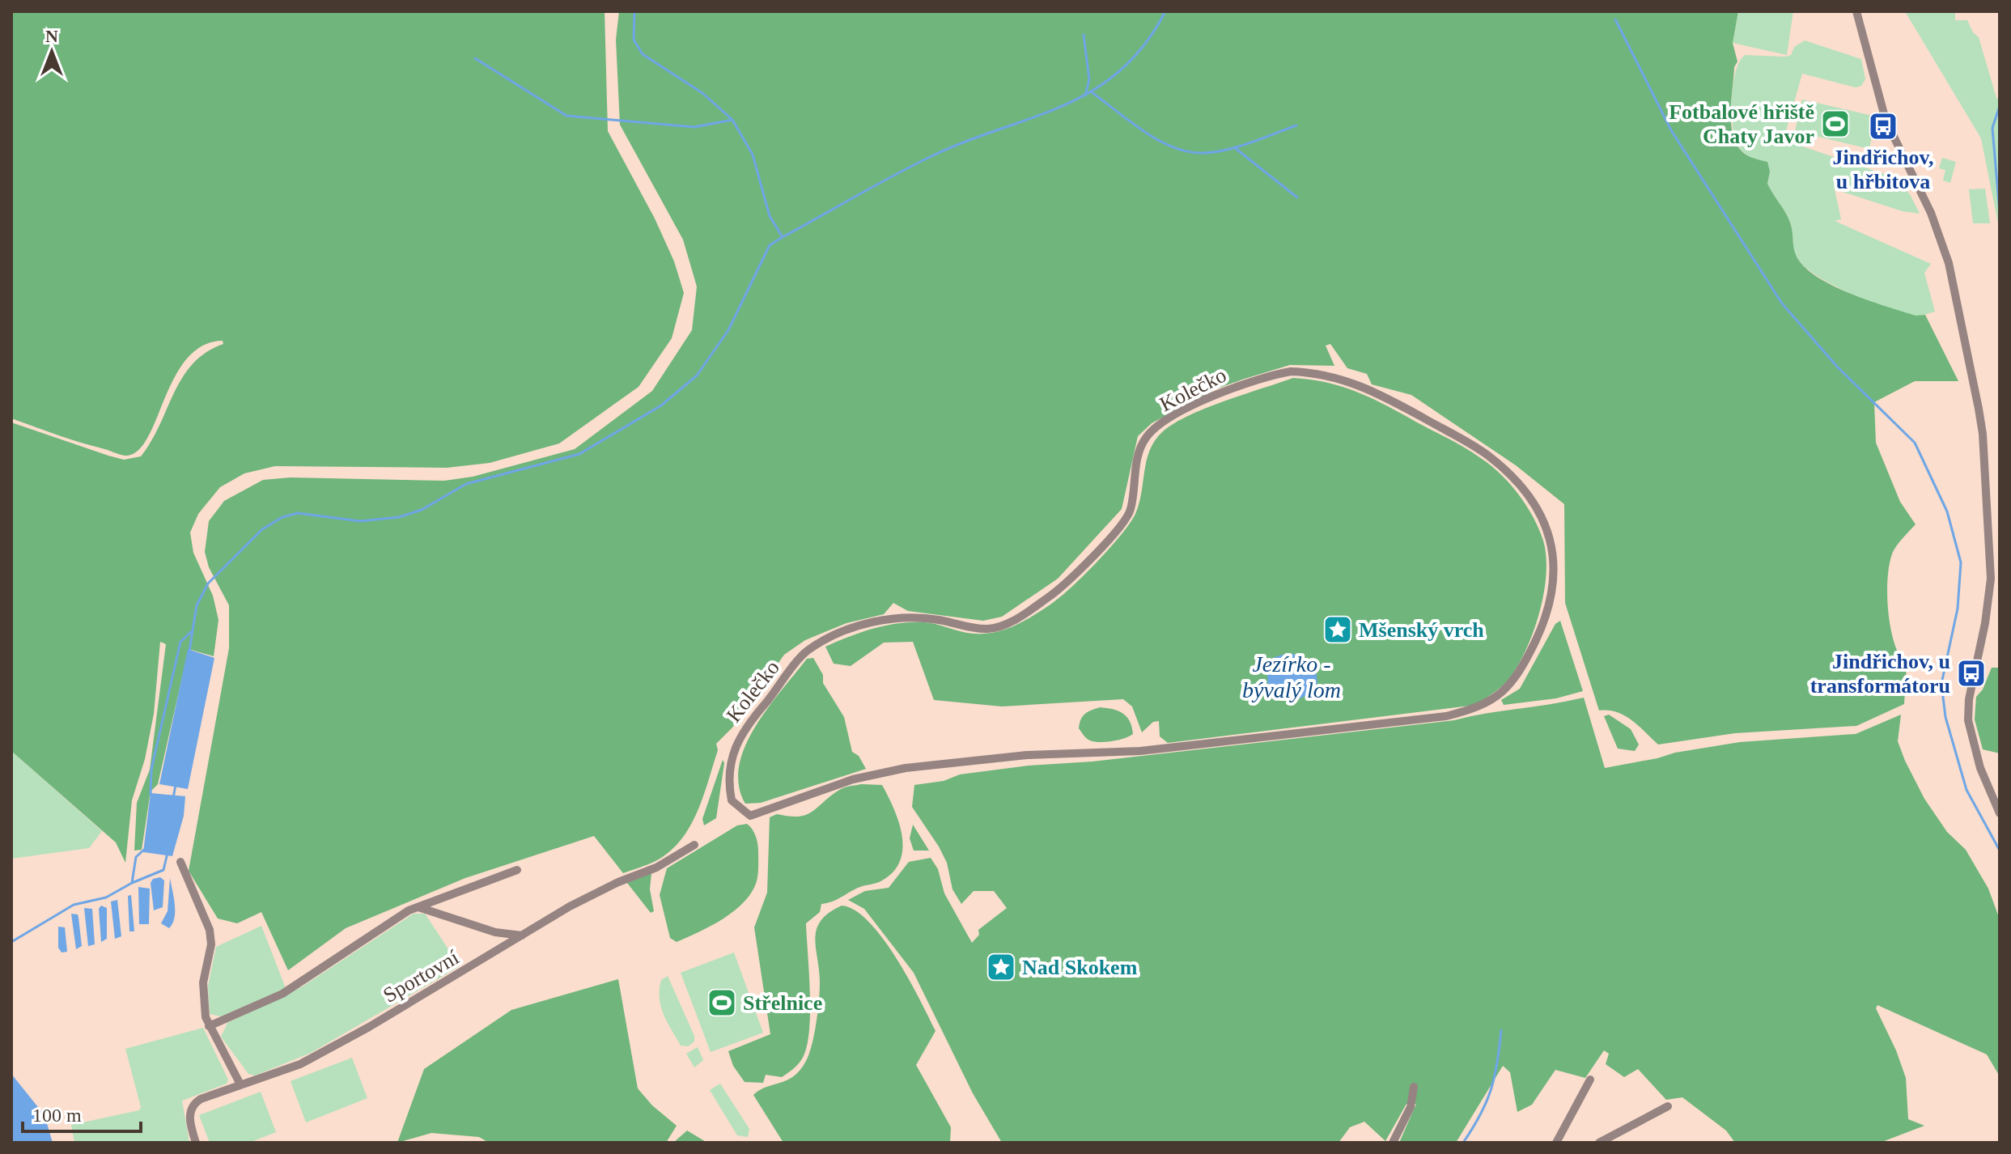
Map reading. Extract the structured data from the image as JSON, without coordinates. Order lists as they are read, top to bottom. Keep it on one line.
{"streets":{"street":["Kolečko","Sportovní"]},"water":["Jezírko - bývalý lom"],"places":{"sports":["Fotbalové hřiště Chaty Javor","Střelnice"],"bus stop":["Jindřichov, u hřbitova","Jindřichov, u transformátoru"],"place":["Mšenský vrch","Nad Skokem"]},"scale_bar":"100 m","north":"top"}
